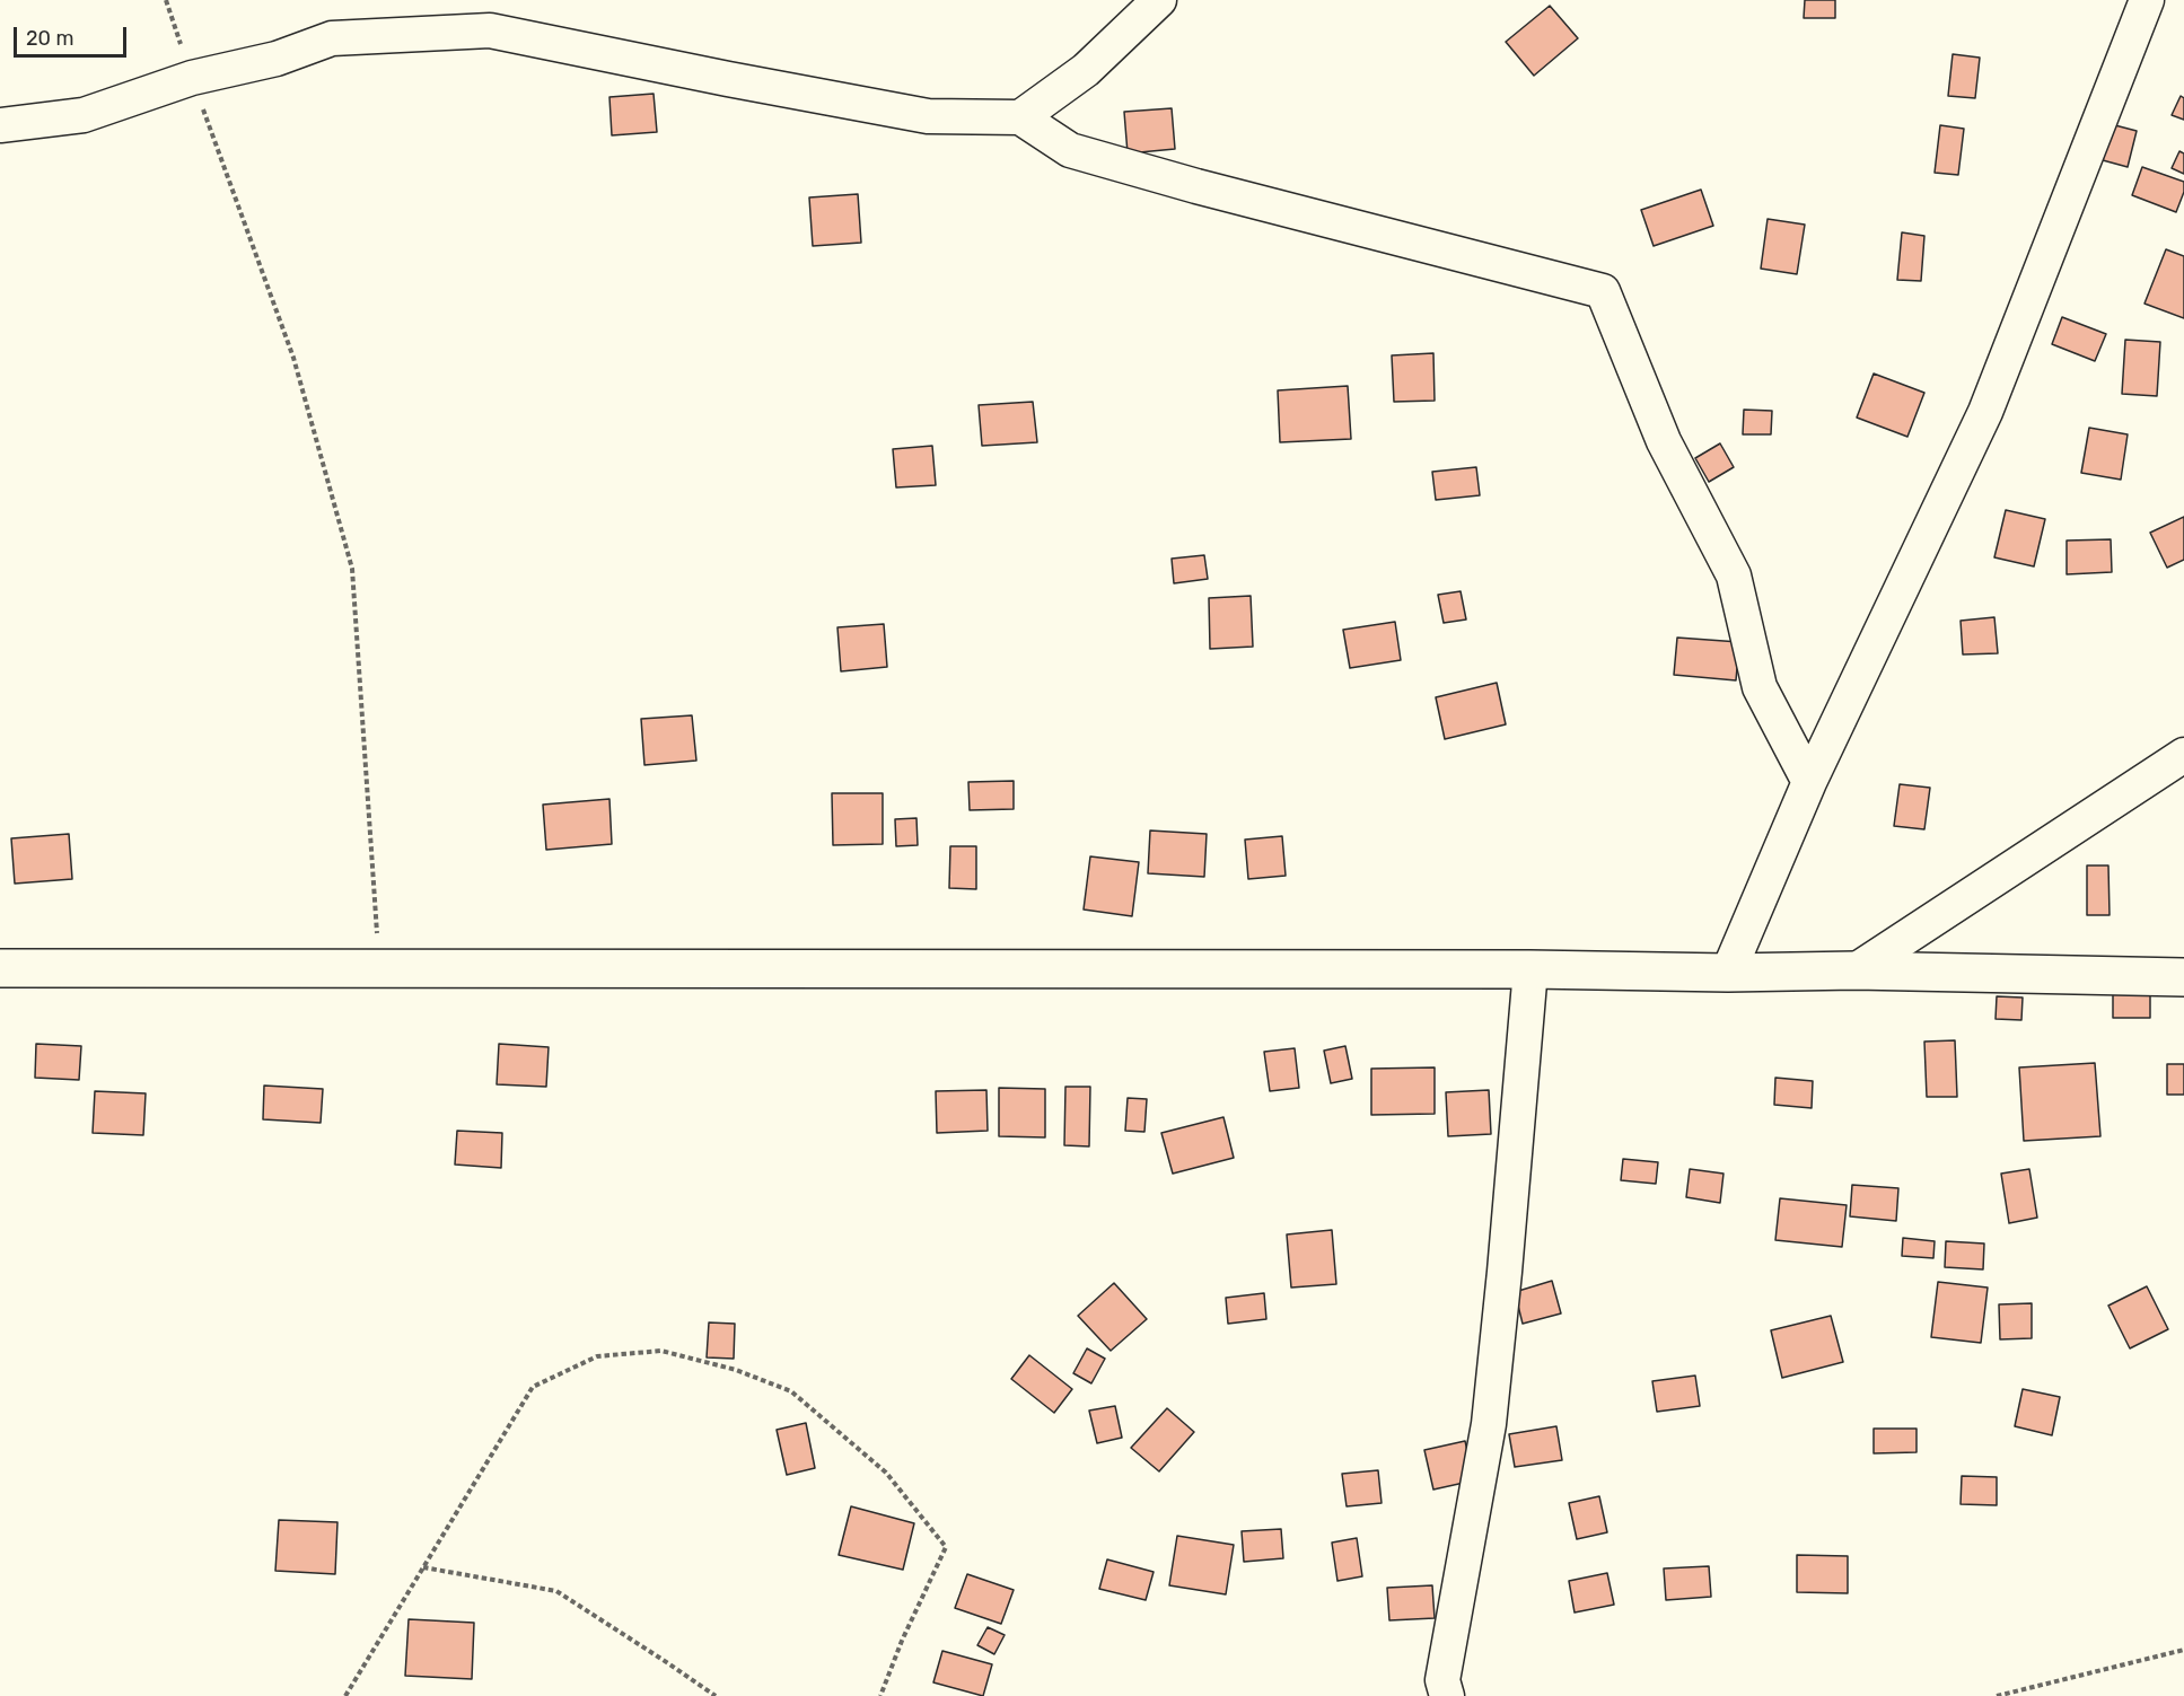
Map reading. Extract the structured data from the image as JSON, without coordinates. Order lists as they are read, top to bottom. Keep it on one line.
{"scale_bar":"20 m"}
